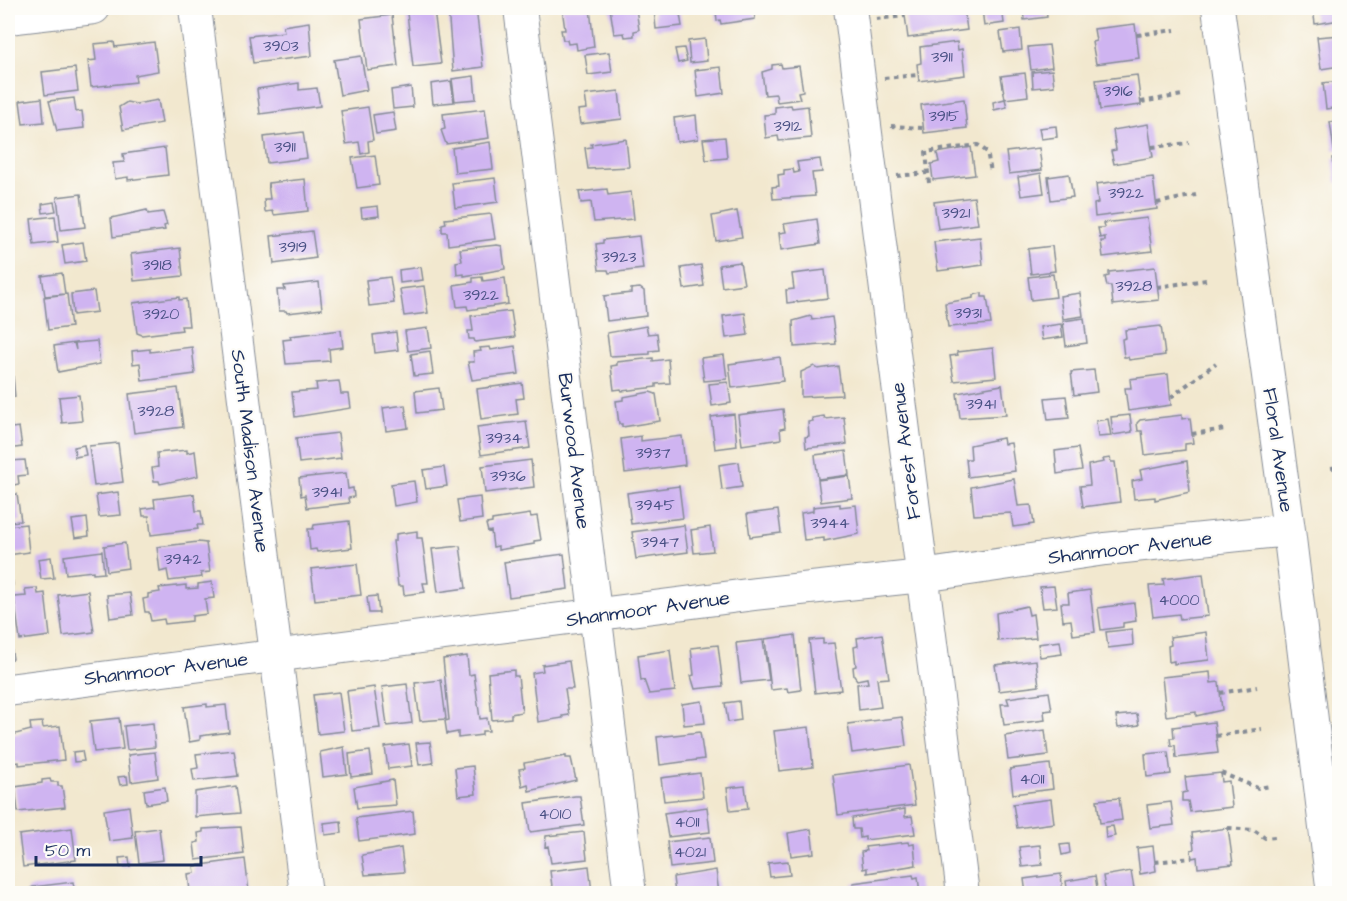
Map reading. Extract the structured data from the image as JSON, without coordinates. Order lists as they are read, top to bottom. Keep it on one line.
{"streets":{"street":["Floral Avenue","South Madison Avenue","Burwood Avenue","Forest Avenue","Shanmoor Avenue"]},"crossings":[["Floral Avenue","Shanmoor Avenue"],["South Madison Avenue","Shanmoor Avenue"],["Burwood Avenue","Shanmoor Avenue"],["Forest Avenue","Shanmoor Avenue"]],"house_numbers":["3903","3911","3916","3915","3912","3911","3922","3921","3919","3923","3918","3928","3922","3931","3920","3941","3928","3934","3937","3936","3941","3945","3944","3947","3942","4000","4011","4010","4011","4021"],"scale_bar":"50 m"}
